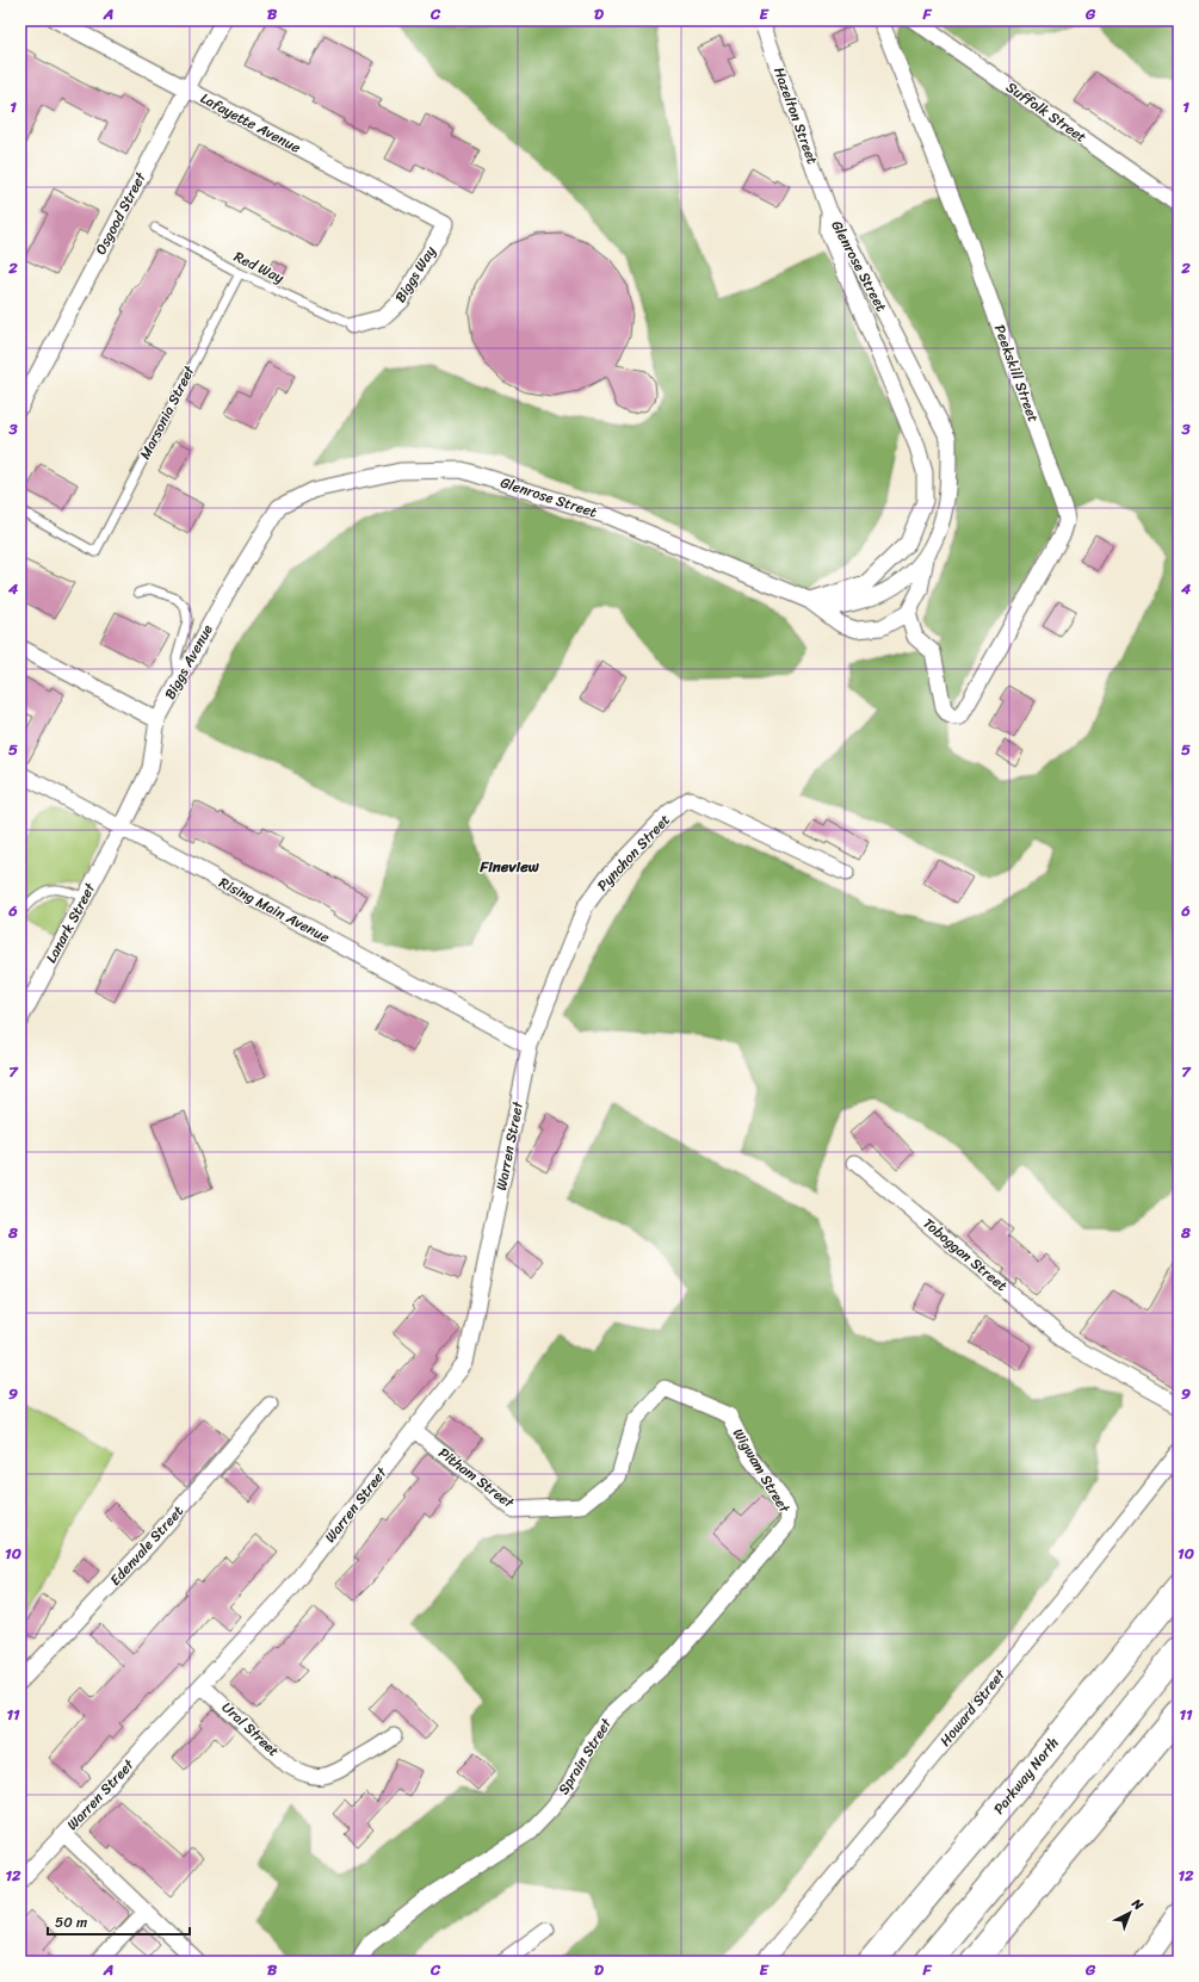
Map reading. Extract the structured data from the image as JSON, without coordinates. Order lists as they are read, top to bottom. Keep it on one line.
{"streets":{"highway":["Parkway North"],"street":["Suffolk Street","Hazelton Street","Lafayette Avenue","Osgood Street","Glenrose Street","Biggs Way","Peekskill Street","Biggs Avenue","Pynchon Street","Rising Main Avenue","Lanark Street","Warren Street","Toboggan Street","Wigwam Street","Pitham Street","Edenvale Street","Howard Street","Ural Street","Sprain Street"],"lane":["Red Way","Marsonia Street"]},"crossings":[["Hazelton Street","Glenrose Street"],["Lafayette Avenue","Osgood Street"],["Lafayette Avenue","Biggs Way"],["Glenrose Street","Biggs Avenue"],["Red Way","Biggs Way"],["Red Way","Marsonia Street"],["Biggs Avenue","Rising Main Avenue"],["Biggs Avenue","Lanark Street"],["Pynchon Street","Rising Main Avenue"],["Pynchon Street","Warren Street"],["Rising Main Avenue","Lanark Street"],["Rising Main Avenue","Warren Street"],["Warren Street","Pitham Street"],["Warren Street","Ural Street"],["Wigwam Street","Pitham Street"],["Wigwam Street","Sprain Street"]],"districts":["Fineview"],"scale_bar":"50 m","north":"top right","grid":{"columns":["A","B","C","D","E","F","G"],"rows":["1","2","3","4","5","6","7","8","9","10","11","12"]}}
